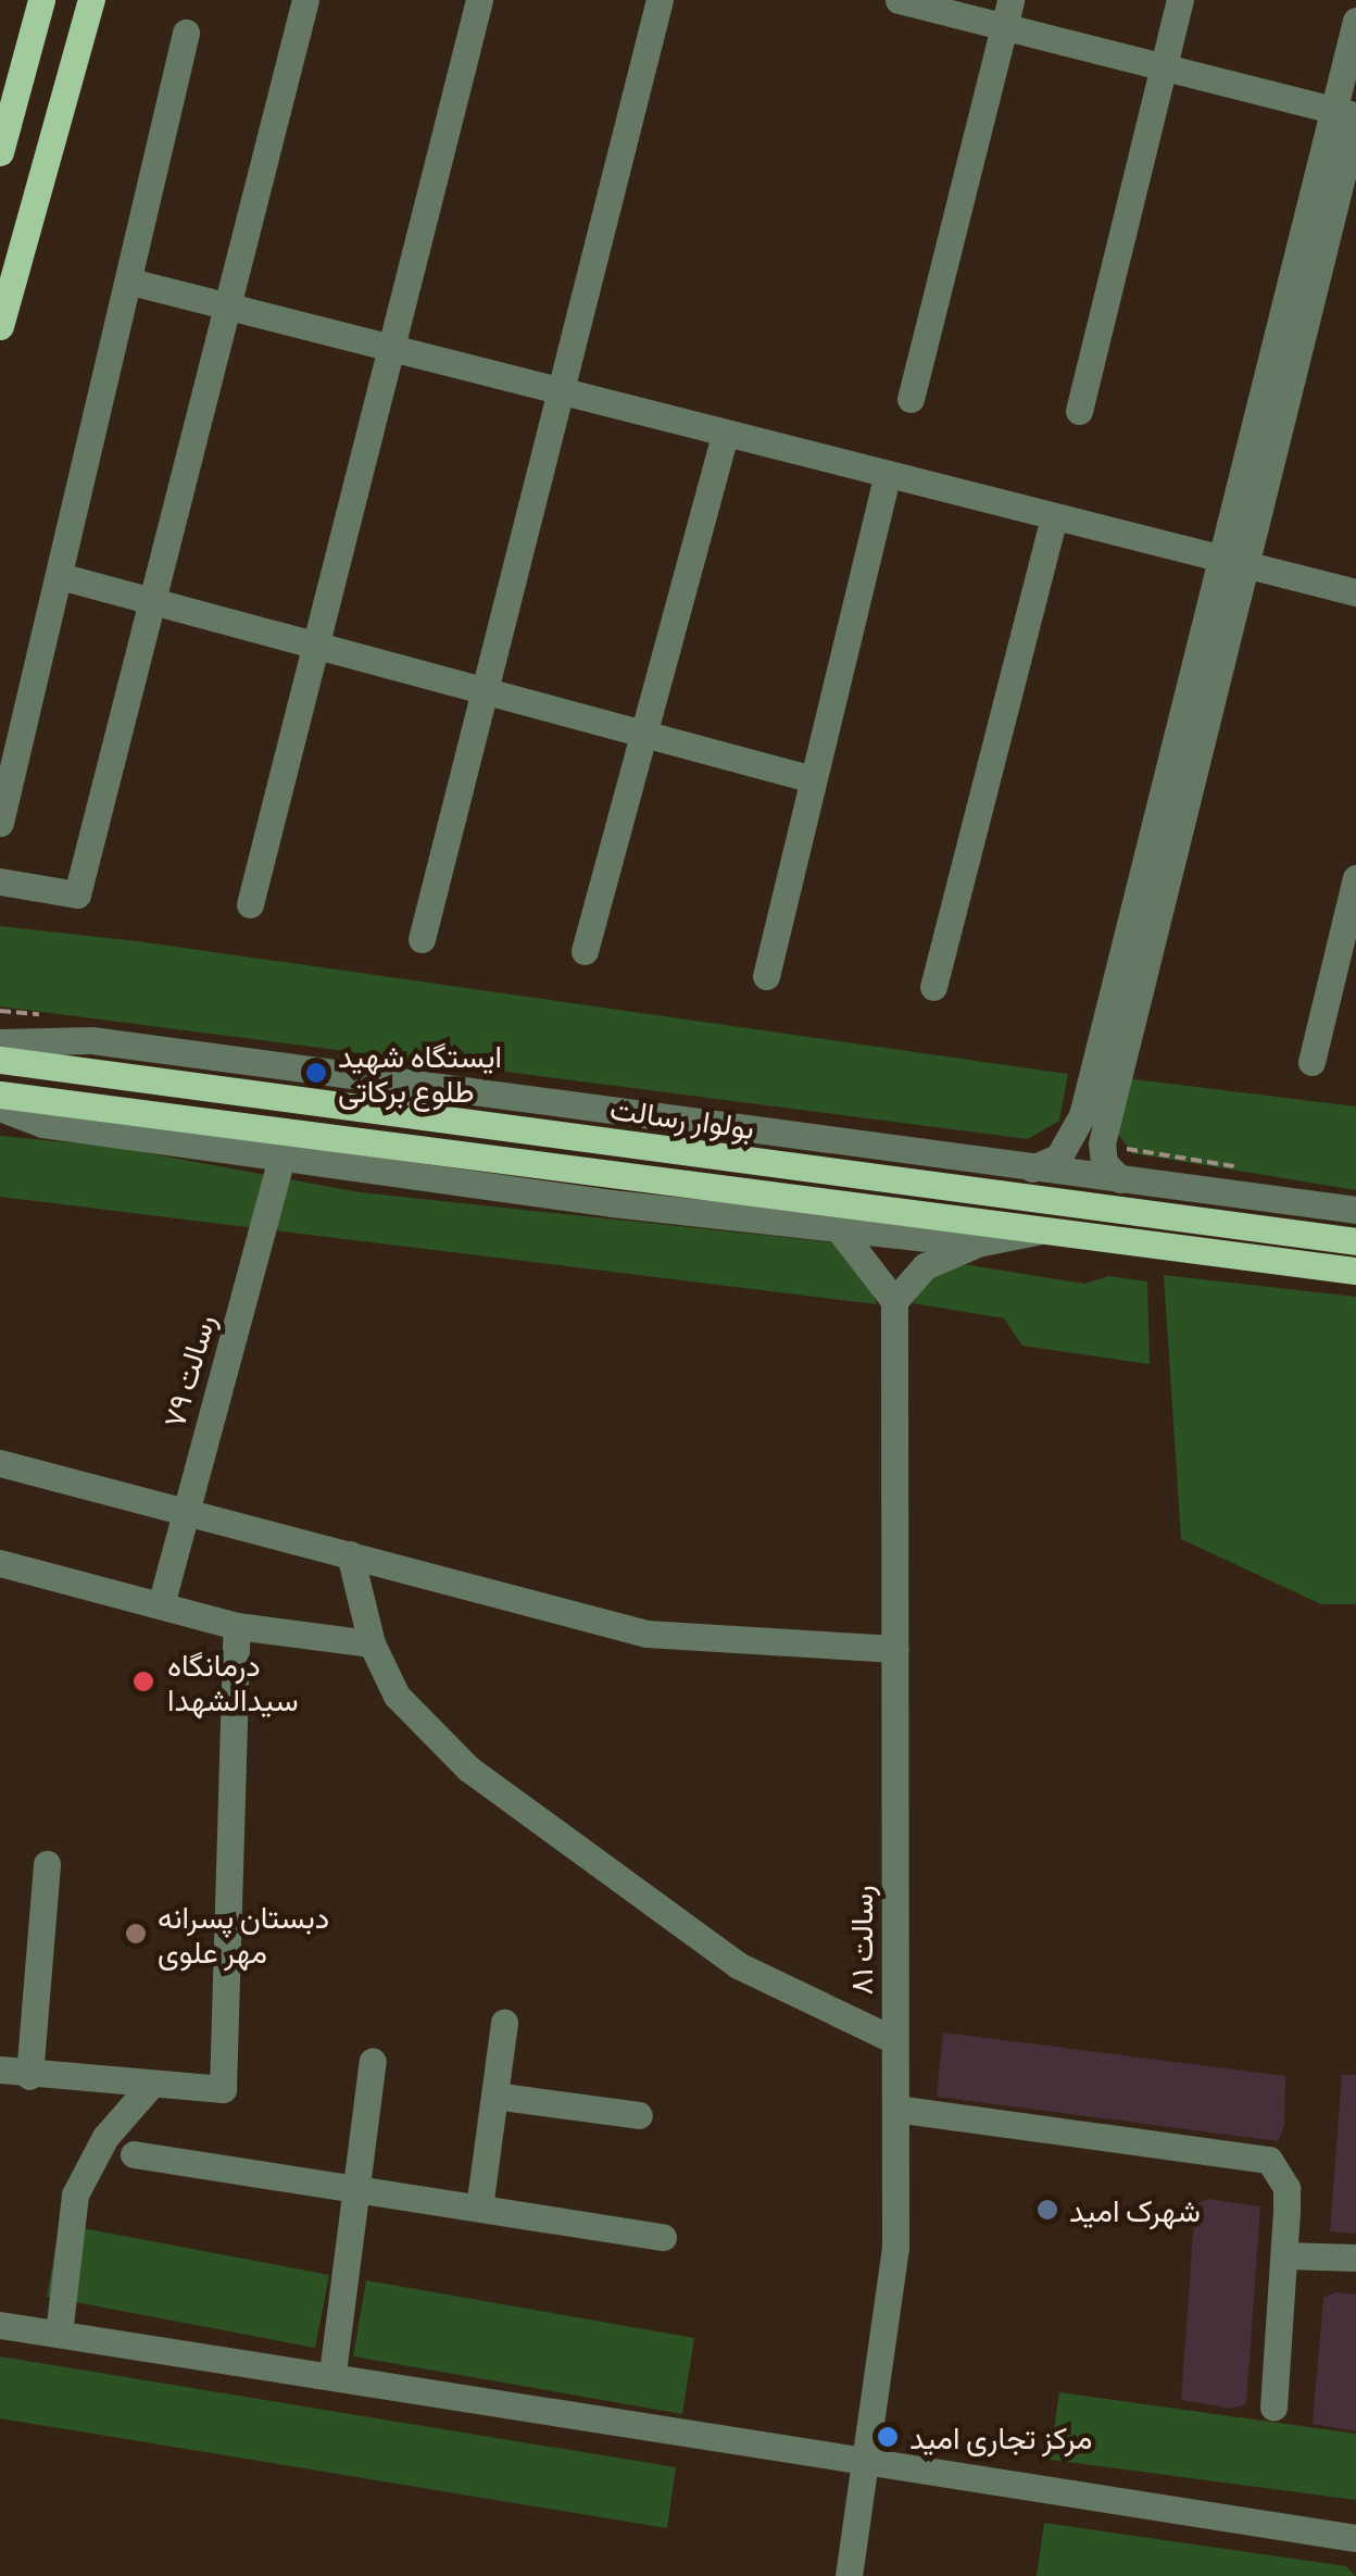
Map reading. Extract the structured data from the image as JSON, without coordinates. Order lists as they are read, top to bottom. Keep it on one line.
{"streets":{"main road":["بولوار رسالت"],"street":["رسالت ۷۹","رسالت ۸۱"]},"places":["ایستگاه شهید طلوع برکاتی","درمانگاه سیدالشهدا","دبستان پسرانه مهر علوی","شهرک امید","مرکز تجاری امید"]}
